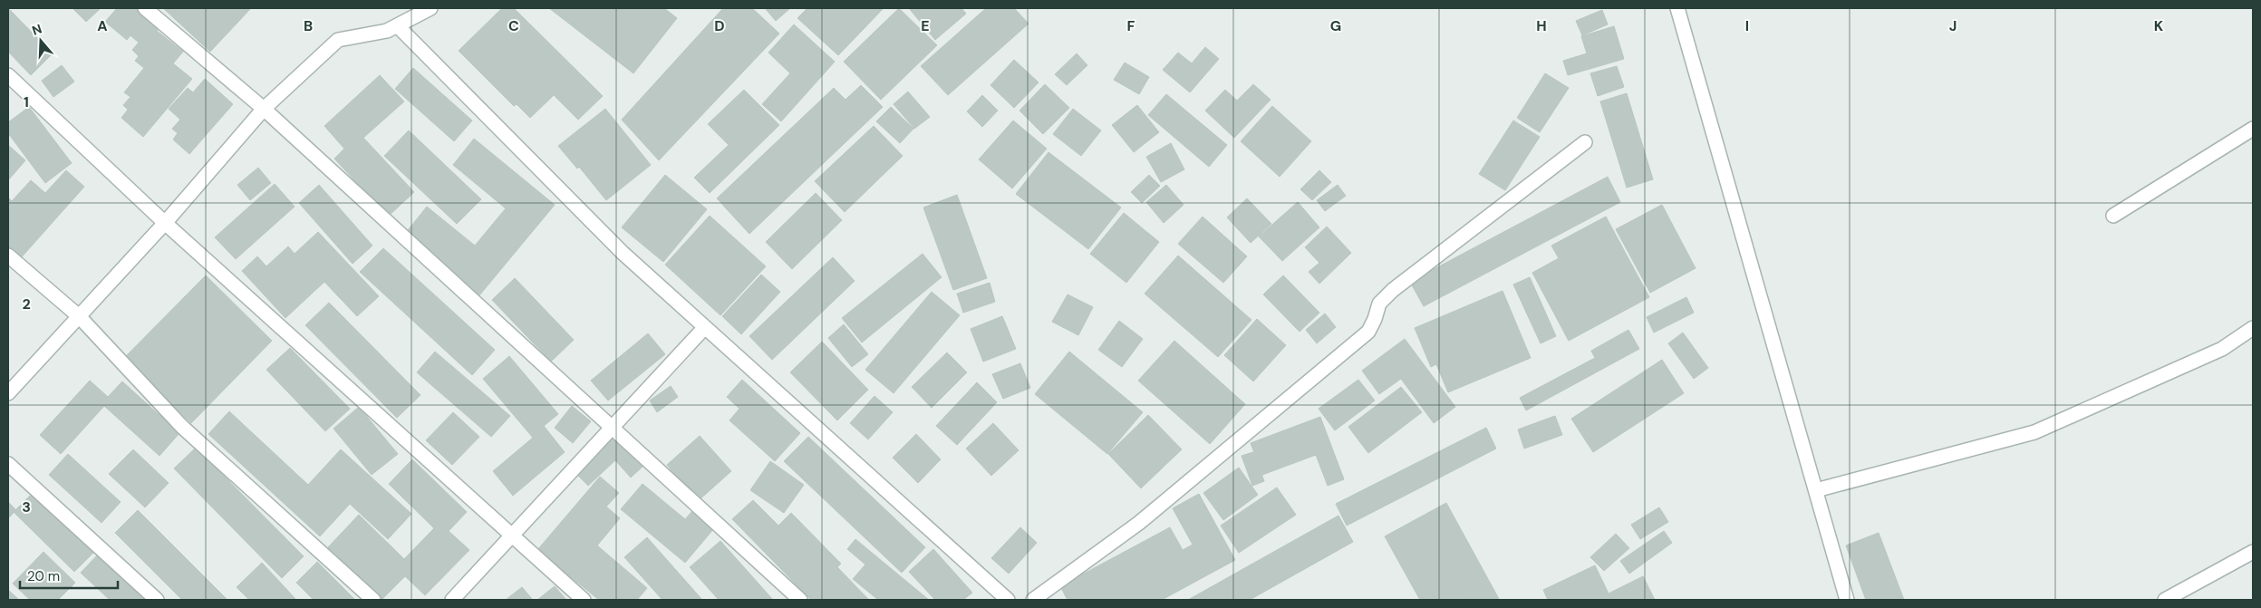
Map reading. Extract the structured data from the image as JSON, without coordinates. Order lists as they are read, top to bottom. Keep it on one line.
{"scale_bar":"20 m","north":"top","grid":{"columns":["A","B","C","D","E","F","G","H","I","J","K"],"rows":["1","2","3"]}}
